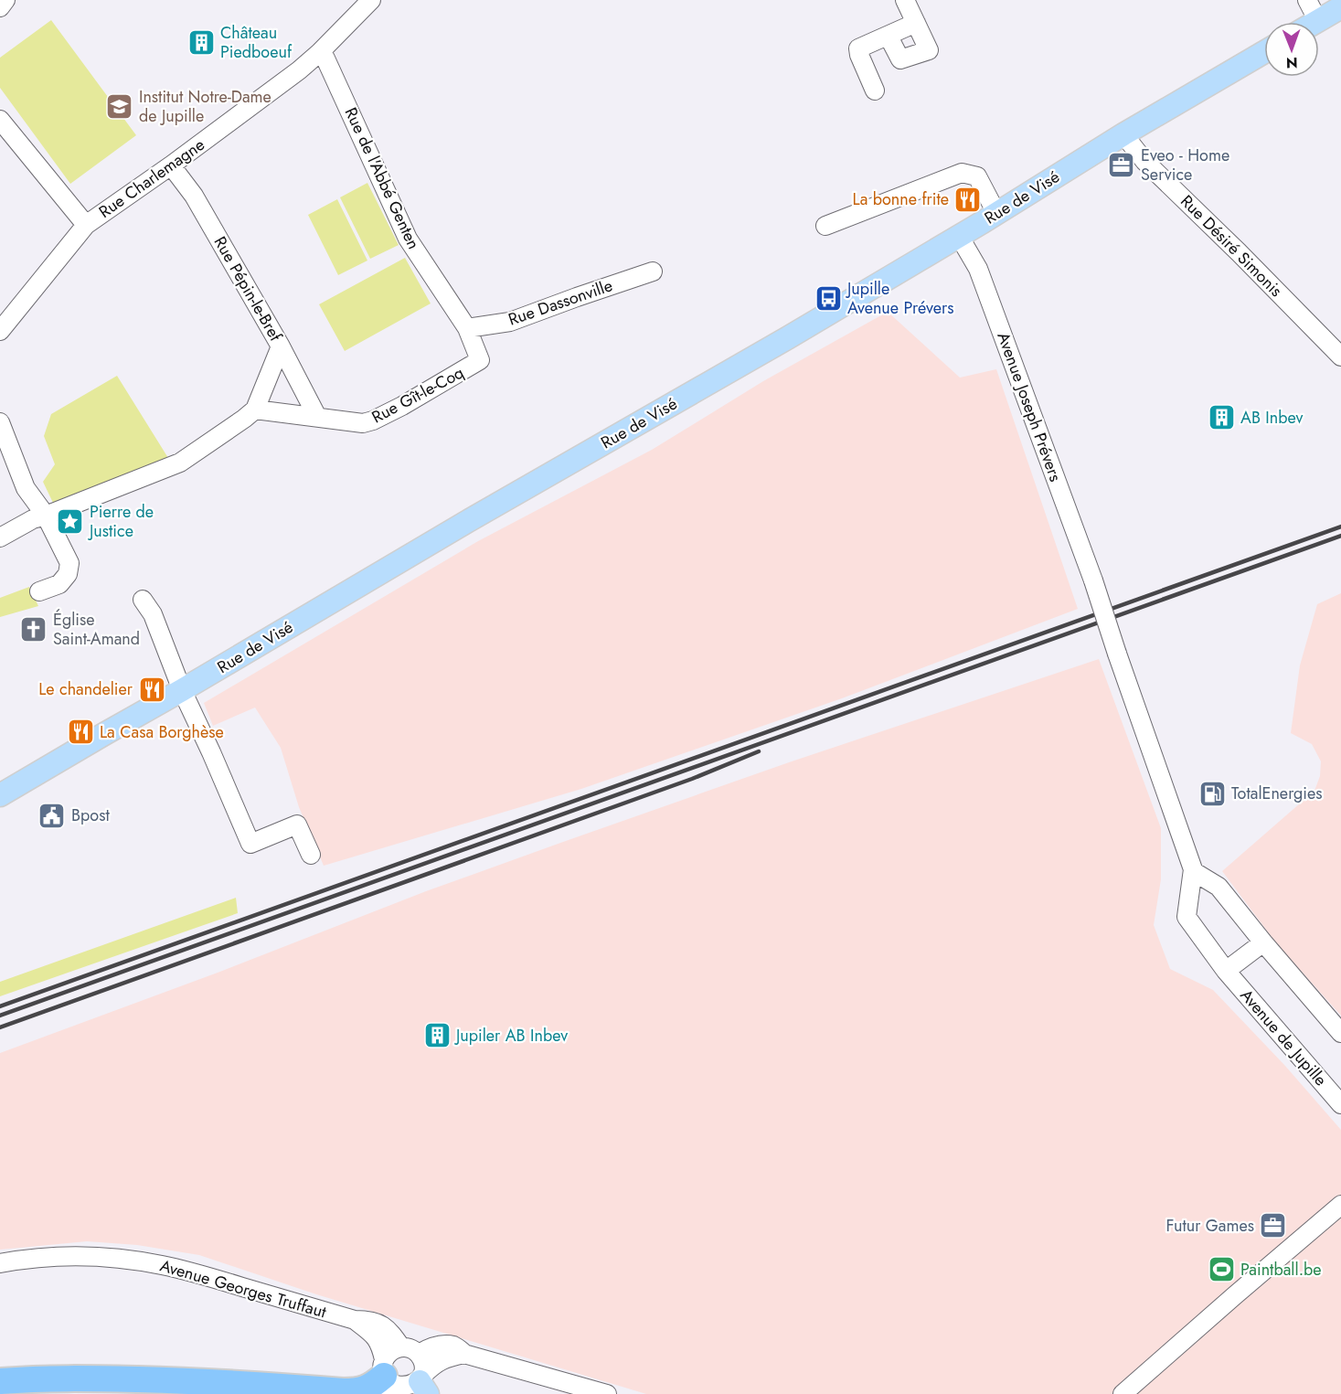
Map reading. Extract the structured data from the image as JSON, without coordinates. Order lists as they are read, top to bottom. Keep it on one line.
{"streets":{"main road":["Rue de Visé"],"street":["Rue Charlemagne","Rue de l'Abbé Genten","Rue Désiré Simonis","Rue Pépin-le-Bref","Rue Dassonville","Rue Gît-le-Coq","Avenue Joseph Prévers","Avenue de Jupille","Avenue Georges Truffaut"]},"crossings":[["Rue Charlemagne","Rue de l'Abbé Genten"],["Rue Charlemagne","Rue Pépin-le-Bref"],["Rue de l'Abbé Genten","Rue Dassonville"],["Rue de l'Abbé Genten","Rue Gît-le-Coq"],["Rue de Visé","Rue Désiré Simonis"],["Rue de Visé","Avenue Joseph Prévers"],["Rue Pépin-le-Bref","Rue Gît-le-Coq"],["Avenue Joseph Prévers","Avenue de Jupille"]],"places":{"building":["Château Piedboeuf","AB Inbev","Jupiler AB Inbev"],"school or university":["Institut Notre-Dame de Jupille"],"office":["Eveo - Home Service","Futur Games"],"restaurant":["La bonne frite","Le chandelier","La Casa Borghèse"],"bus stop":["Jupille Avenue Prévers"],"place":["Pierre de Justice"],"church":["Église Saint-Amand"],"fuel station":["TotalEnergies"],"public building":["Bpost"],"sports":["Paintball.be"]},"north":"bottom"}
